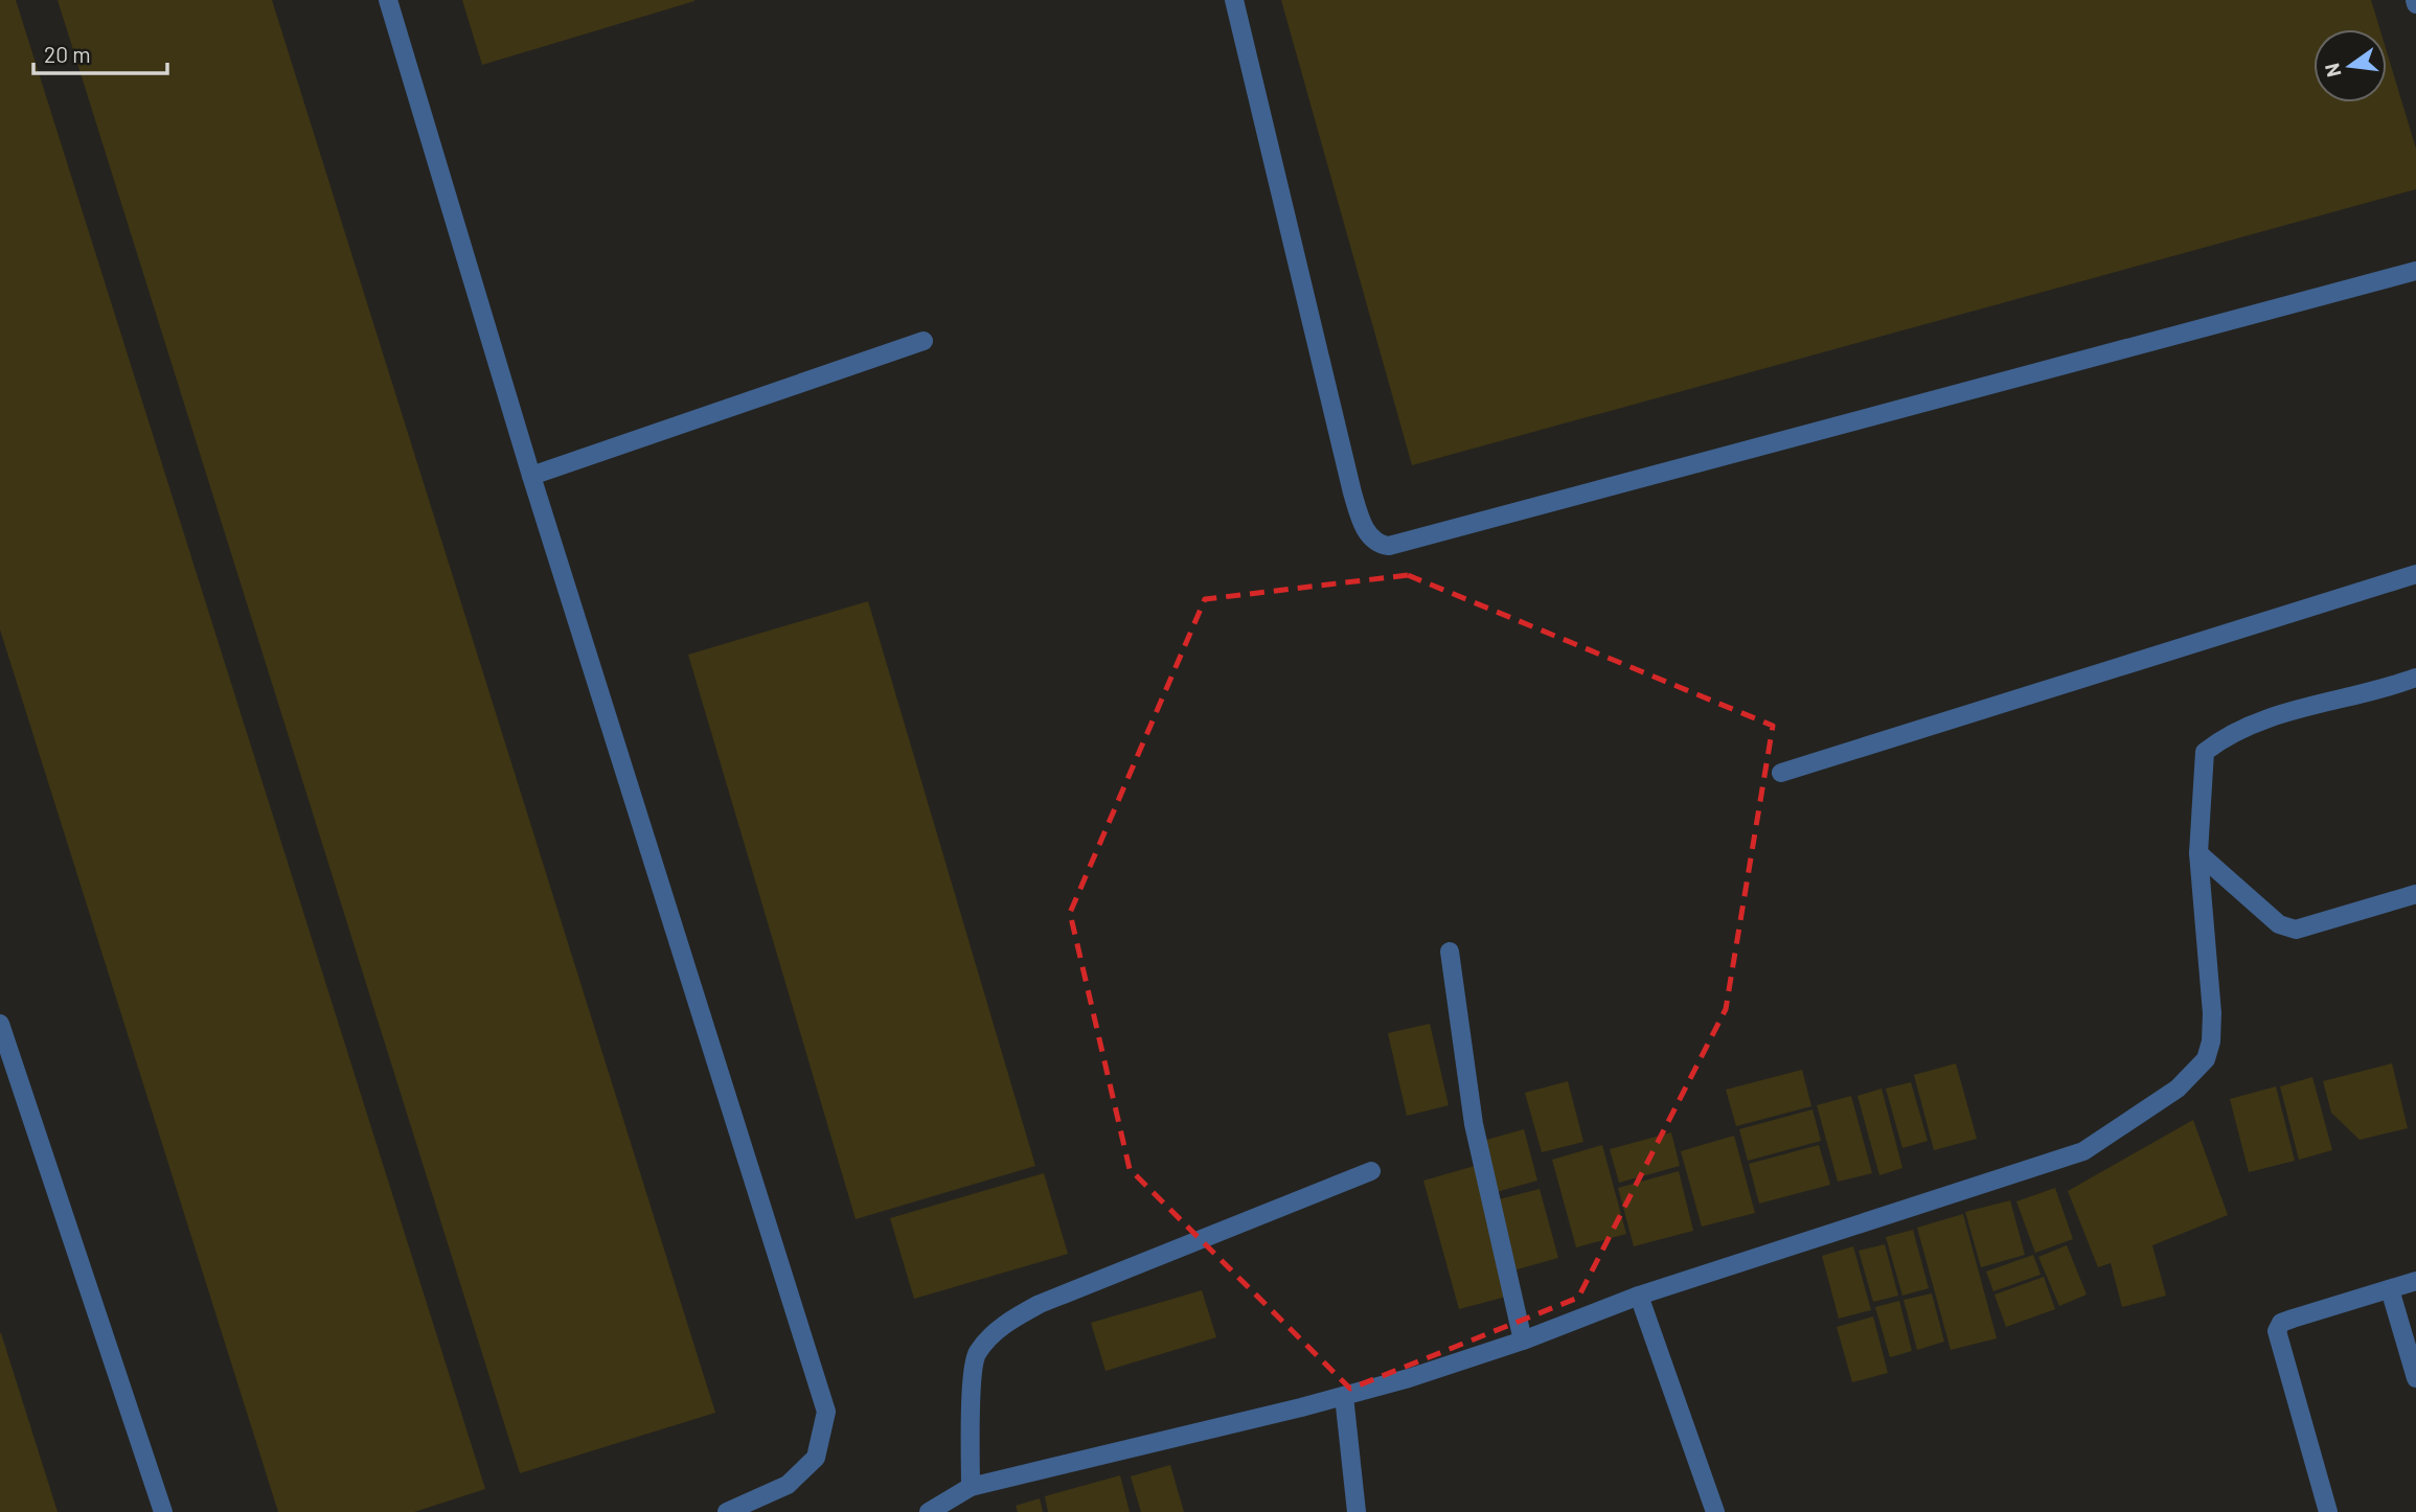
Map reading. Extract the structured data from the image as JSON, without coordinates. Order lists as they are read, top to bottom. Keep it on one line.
{"scale_bar":"20 m","north":"left"}
